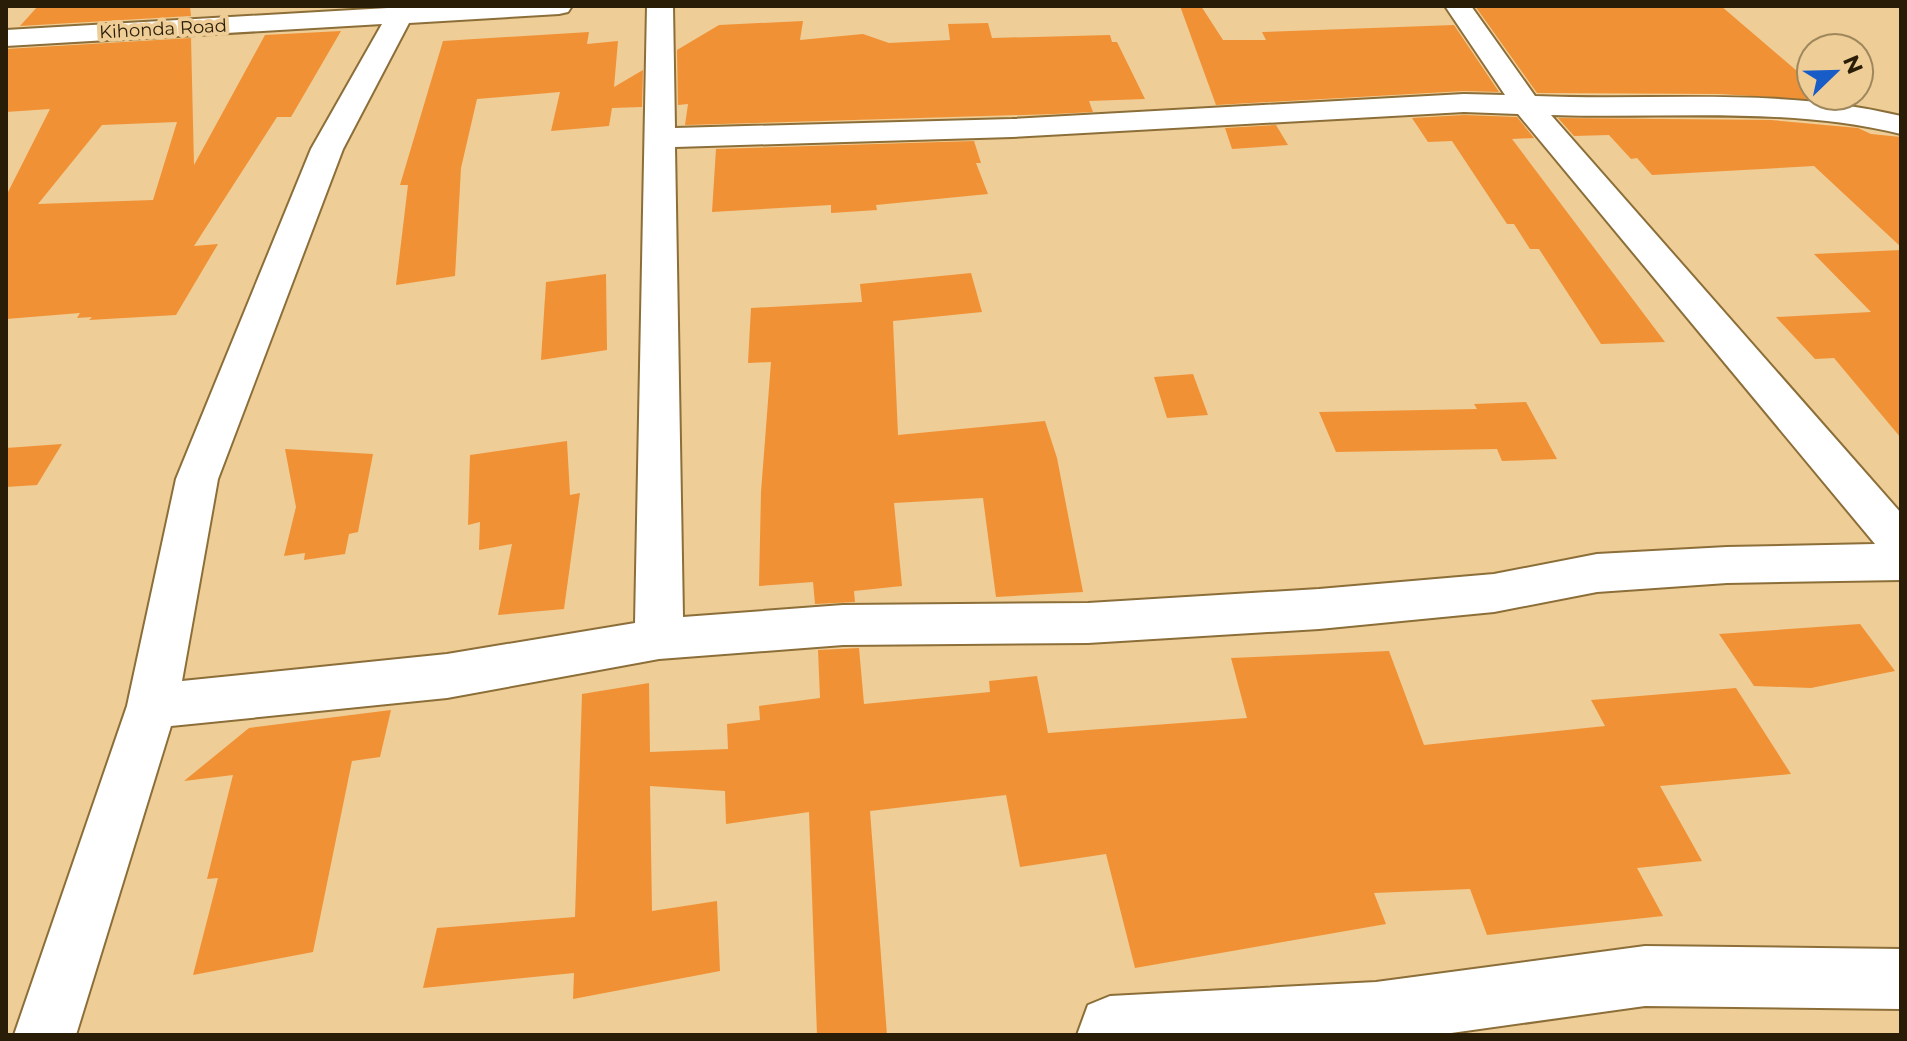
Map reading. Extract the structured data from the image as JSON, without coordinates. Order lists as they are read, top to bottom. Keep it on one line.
{"streets":{"street":["Kihonda Road"]},"north":"top right"}
